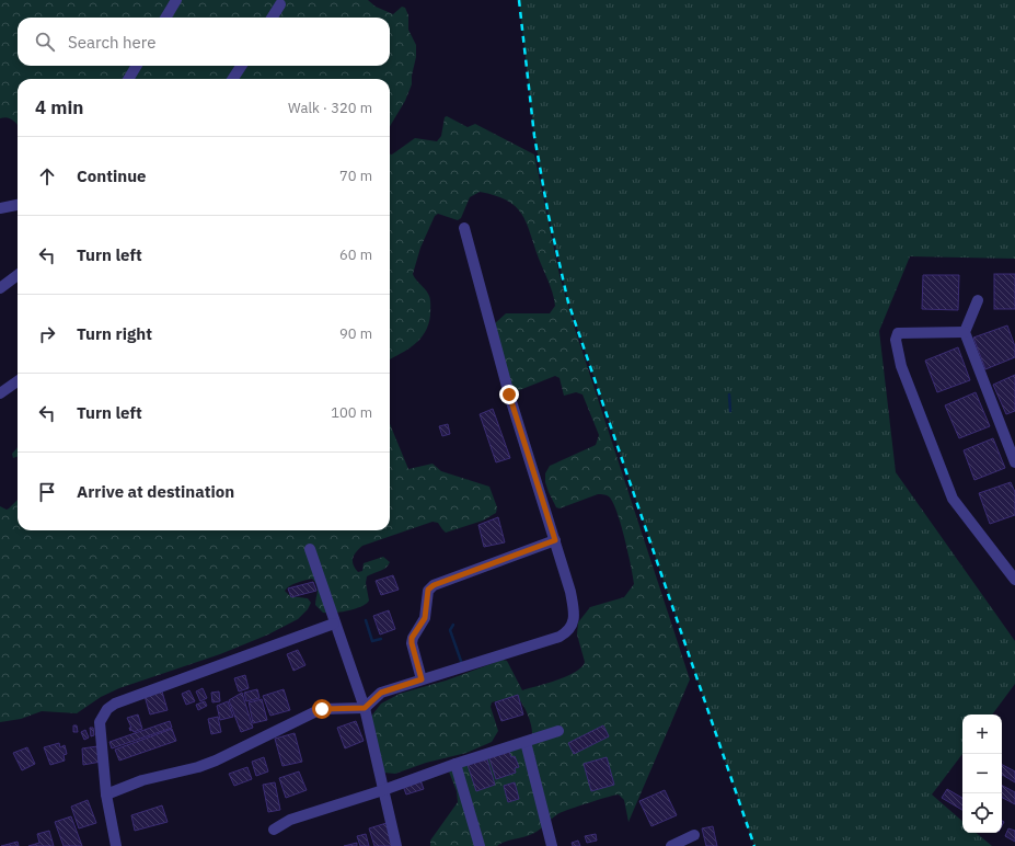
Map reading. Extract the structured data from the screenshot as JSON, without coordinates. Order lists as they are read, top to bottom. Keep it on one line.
{"page":{"search":"Search here","heading":["4 min","Walk · 320 m"],"list":[["Continue","70 m"],["Turn left","60 m"],["Turn right","90 m"],["Turn left","100 m"],"Arrive at destination"],"map_buttons":["+","−"]}}
